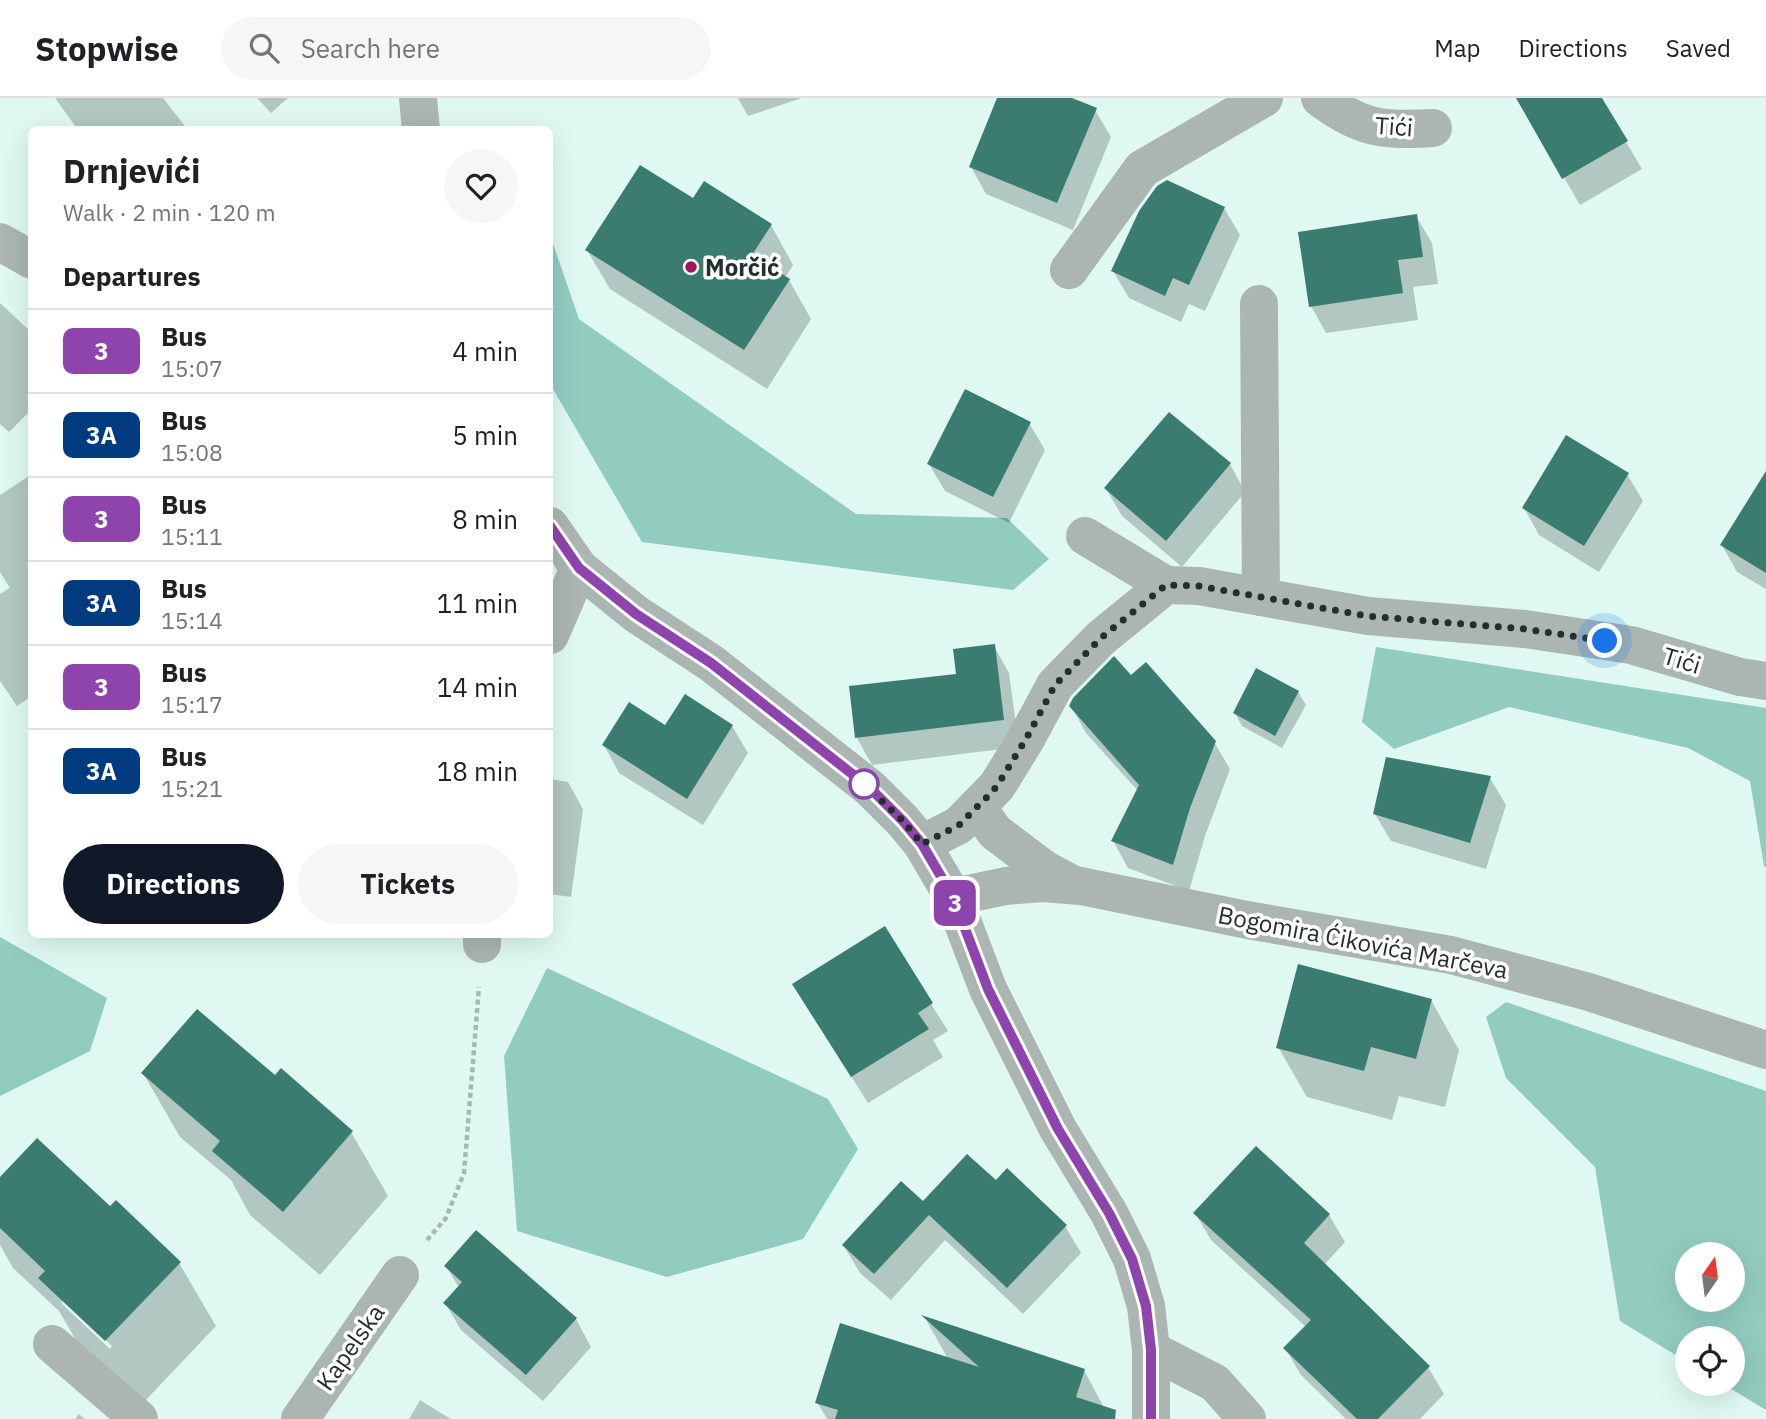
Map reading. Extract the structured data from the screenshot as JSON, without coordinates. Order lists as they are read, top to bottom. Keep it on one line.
{"streets":{"street":["Tići","Bogomira Ćikovića Marčeva","Kapelska"]},"places":["Morčić"],"lines":["bus line 3"],"north":"top","page":{"header":"Stopwise","search":"Search here","nav":["Map","Directions","Saved"],"on_map":"3","heading":[["Drnjevići","Walk · 2 min · 120 m"],"Departures"],"list":[{"mark":"3","name":"Bus","note":"15:07","value":"4 min"},{"mark":"3A","name":"Bus","note":"15:08","value":"5 min"},{"mark":"3","name":"Bus","note":"15:11","value":"8 min"},{"mark":"3A","name":"Bus","note":"15:14","value":"11 min"},{"mark":"3","name":"Bus","note":"15:17","value":"14 min"},{"mark":"3A","name":"Bus","note":"15:21","value":"18 min"}],"buttons":["Directions","Tickets"]}}
